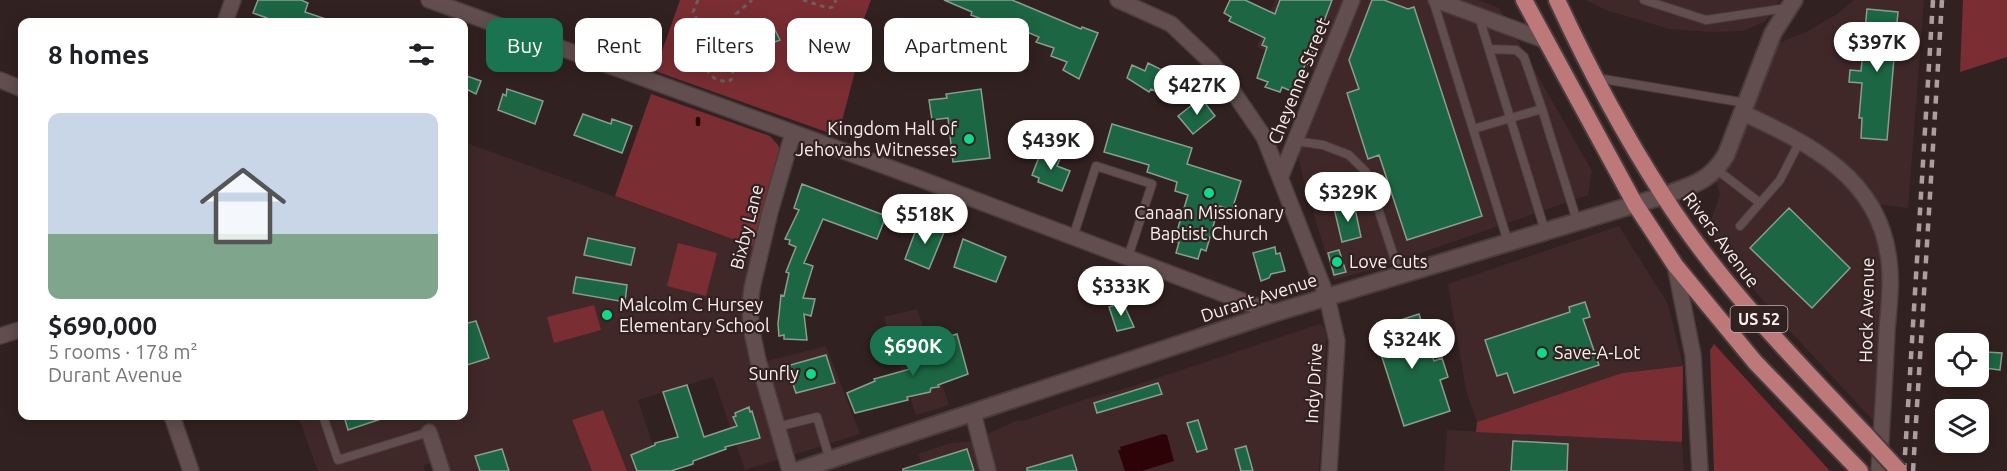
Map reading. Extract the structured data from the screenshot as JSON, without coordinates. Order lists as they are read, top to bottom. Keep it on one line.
{"streets":{"main road":["Rivers Avenue","US 52"],"street":["Cheyenne Street","Bixby Lane","Durant Avenue","Hock Avenue","Indy Drive"]},"crossings":[["Cheyenne Street","Indy Drive"],["Rivers Avenue","Durant Avenue"],["Durant Avenue","US 52"],["Durant Avenue","Indy Drive"]],"places":["Kingdom Hall of Jehovahs Witnesses","Canaan Missionary Baptist Church","Love Cuts","Malcolm C Hursey Elementary School","Save-A-Lot","Sunfly"],"page":{"chip":["Buy","Rent","Filters","New","Apartment"],"heading":"8 homes","price":["$397K","$427K","$439K","$329K","$518K","$333K","$324K","$690K"],"list":[{"name":"$690,000","note":"5 rooms · 178 m² · Durant Avenue"}]}}
